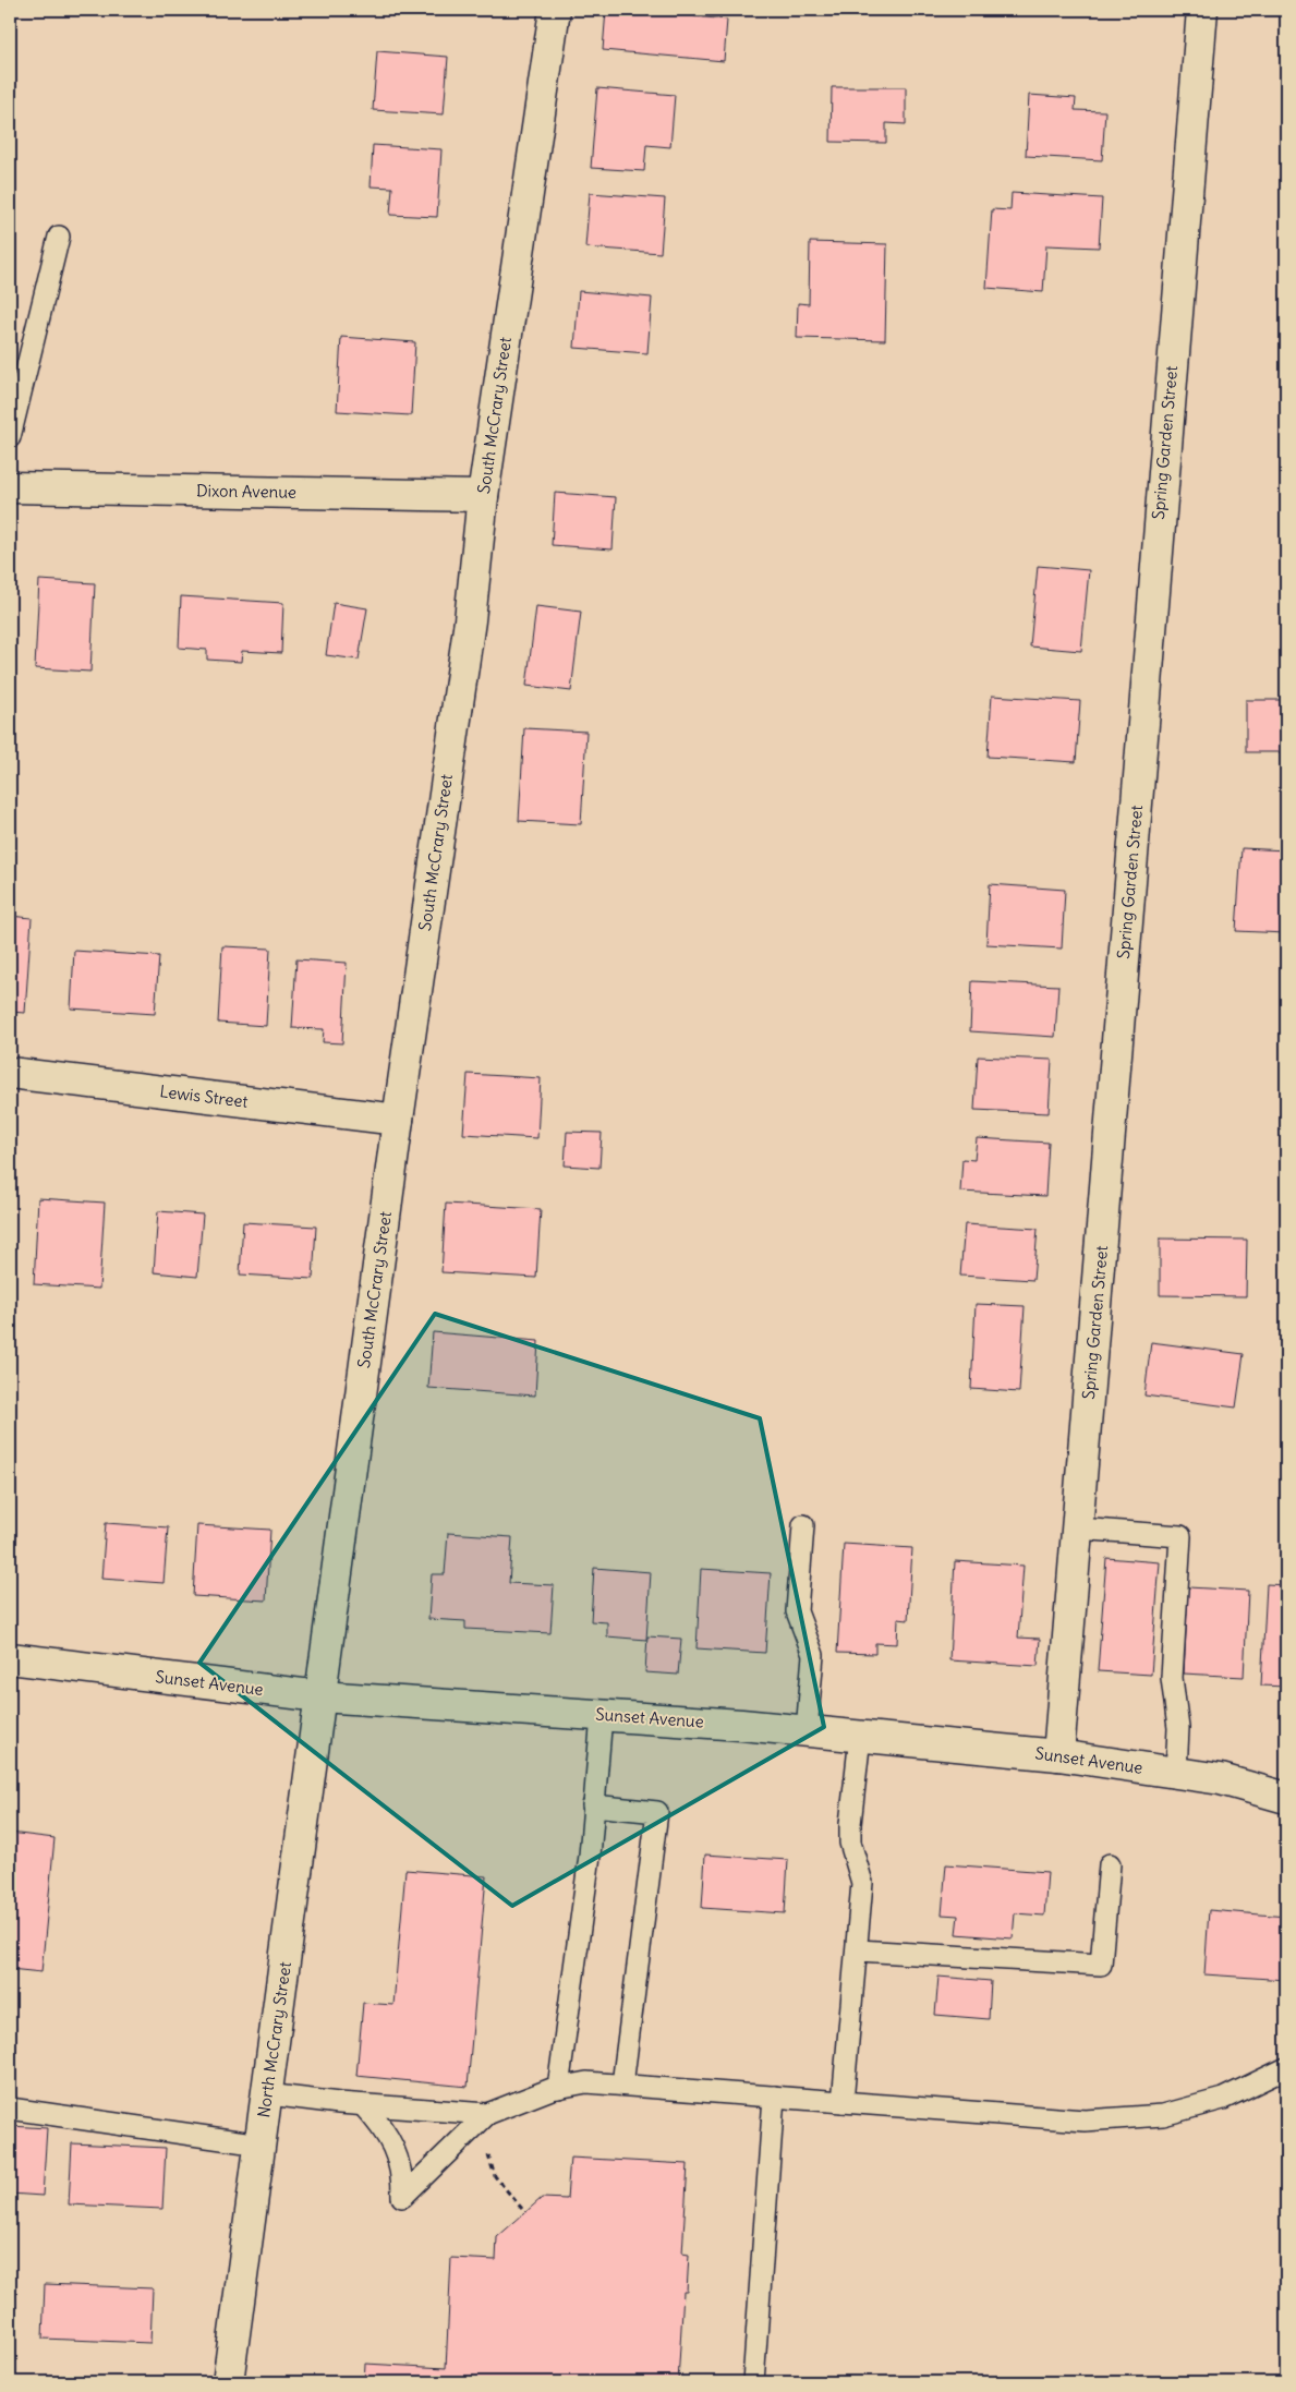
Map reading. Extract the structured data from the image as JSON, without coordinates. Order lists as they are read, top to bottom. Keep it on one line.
{"streets":{"street":["South McCrary Street","Spring Garden Street","Dixon Avenue","Lewis Street","Sunset Avenue","North McCrary Street"]},"crossings":[["South McCrary Street","Dixon Avenue"],["South McCrary Street","Lewis Street"],["South McCrary Street","Sunset Avenue"],["South McCrary Street","North McCrary Street"],["Spring Garden Street","Sunset Avenue"],["Sunset Avenue","North McCrary Street"]]}
